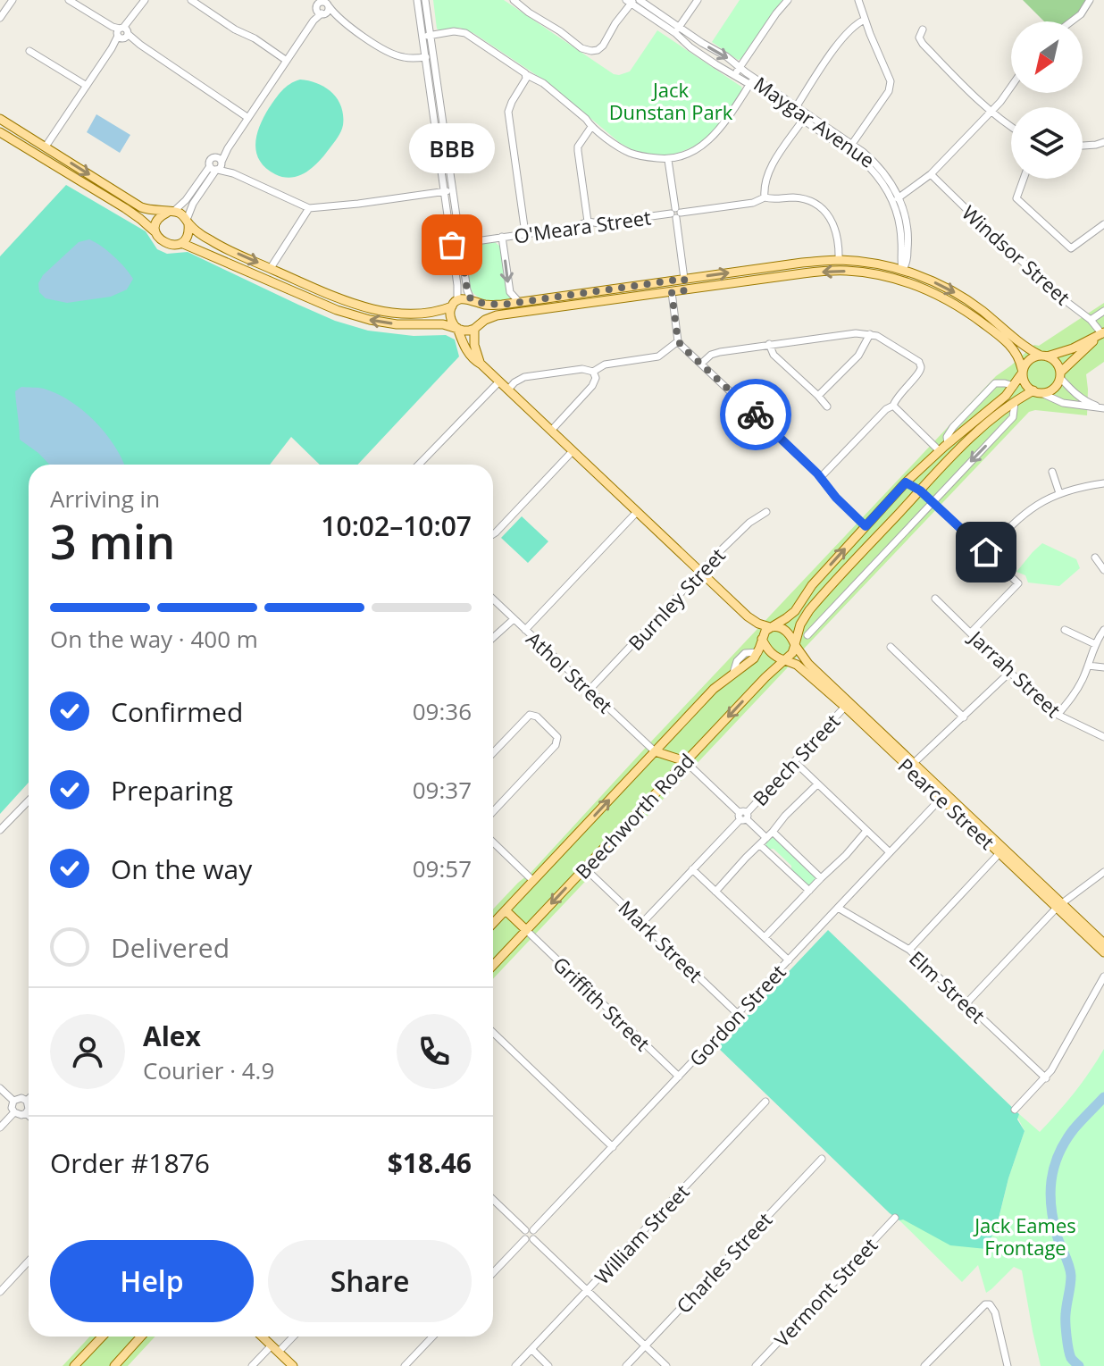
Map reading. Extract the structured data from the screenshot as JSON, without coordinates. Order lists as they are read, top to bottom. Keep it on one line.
{"streets":{"main road":["Pearce Street","Beechworth Road"],"street":["Maygar Avenue","O'Meara Street","Windsor Street","Burnley Street","Athol Street","Jarrah Street","Beech Street","Mark Street","Elm Street","Griffith Street","Gordon Street","William Street","Charles Street","Vermont Street"]},"crossings":[["Burnley Street","Athol Street"],["Athol Street","Beechworth Road"],["Beech Street","Pearce Street"],["Beech Street","Mark Street"],["Pearce Street","Beechworth Road"],["Pearce Street","Gordon Street"],["Beechworth Road","Mark Street"],["Beechworth Road","Griffith Street"],["Mark Street","Gordon Street"],["Elm Street","Gordon Street"],["Griffith Street","Gordon Street"]],"parks":["Jack Dunstan Park","Jack Eames Frontage"],"places":["BBB"],"north":"bottom left","page":{"bubble":"BBB","heading":["3 min","Arriving in","10:02–10:07"],"panel":["Alex","Courier · 4.9","Order #1876","$18.46"],"bar":"On the way · 400 m","list":[["Confirmed","09:36"],["Preparing","09:37"],["On the way","09:57"],"Delivered"],"buttons":["Help","Share"]}}
